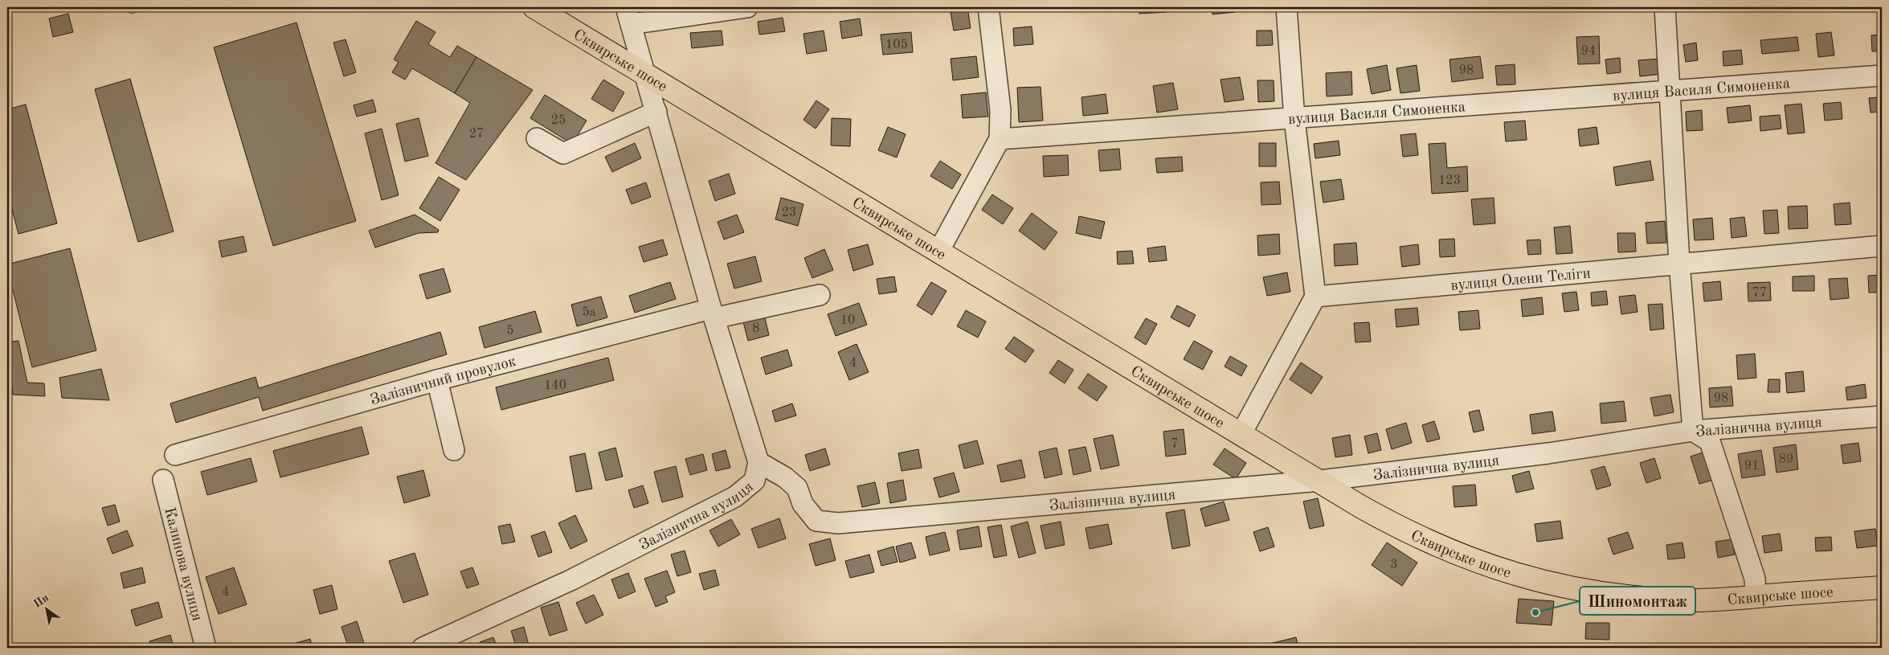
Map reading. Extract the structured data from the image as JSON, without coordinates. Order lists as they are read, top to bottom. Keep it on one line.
{"streets":{"main road":["Сквирське шосе"],"street":["вулиця Василя Симоненка","вулиця Олени Теліги","Залізничний провулок","Залізнична вулиця","Калинова вулиця"]},"crossings":[["Сквирське шосе","Залізнична вулиця"]],"places":["Шиномонтаж"],"house_numbers":["105","94","98","25","27","123","23","77","5а","10","8","5","4","140","98","7","89","91","3","4"],"north":"top left"}
